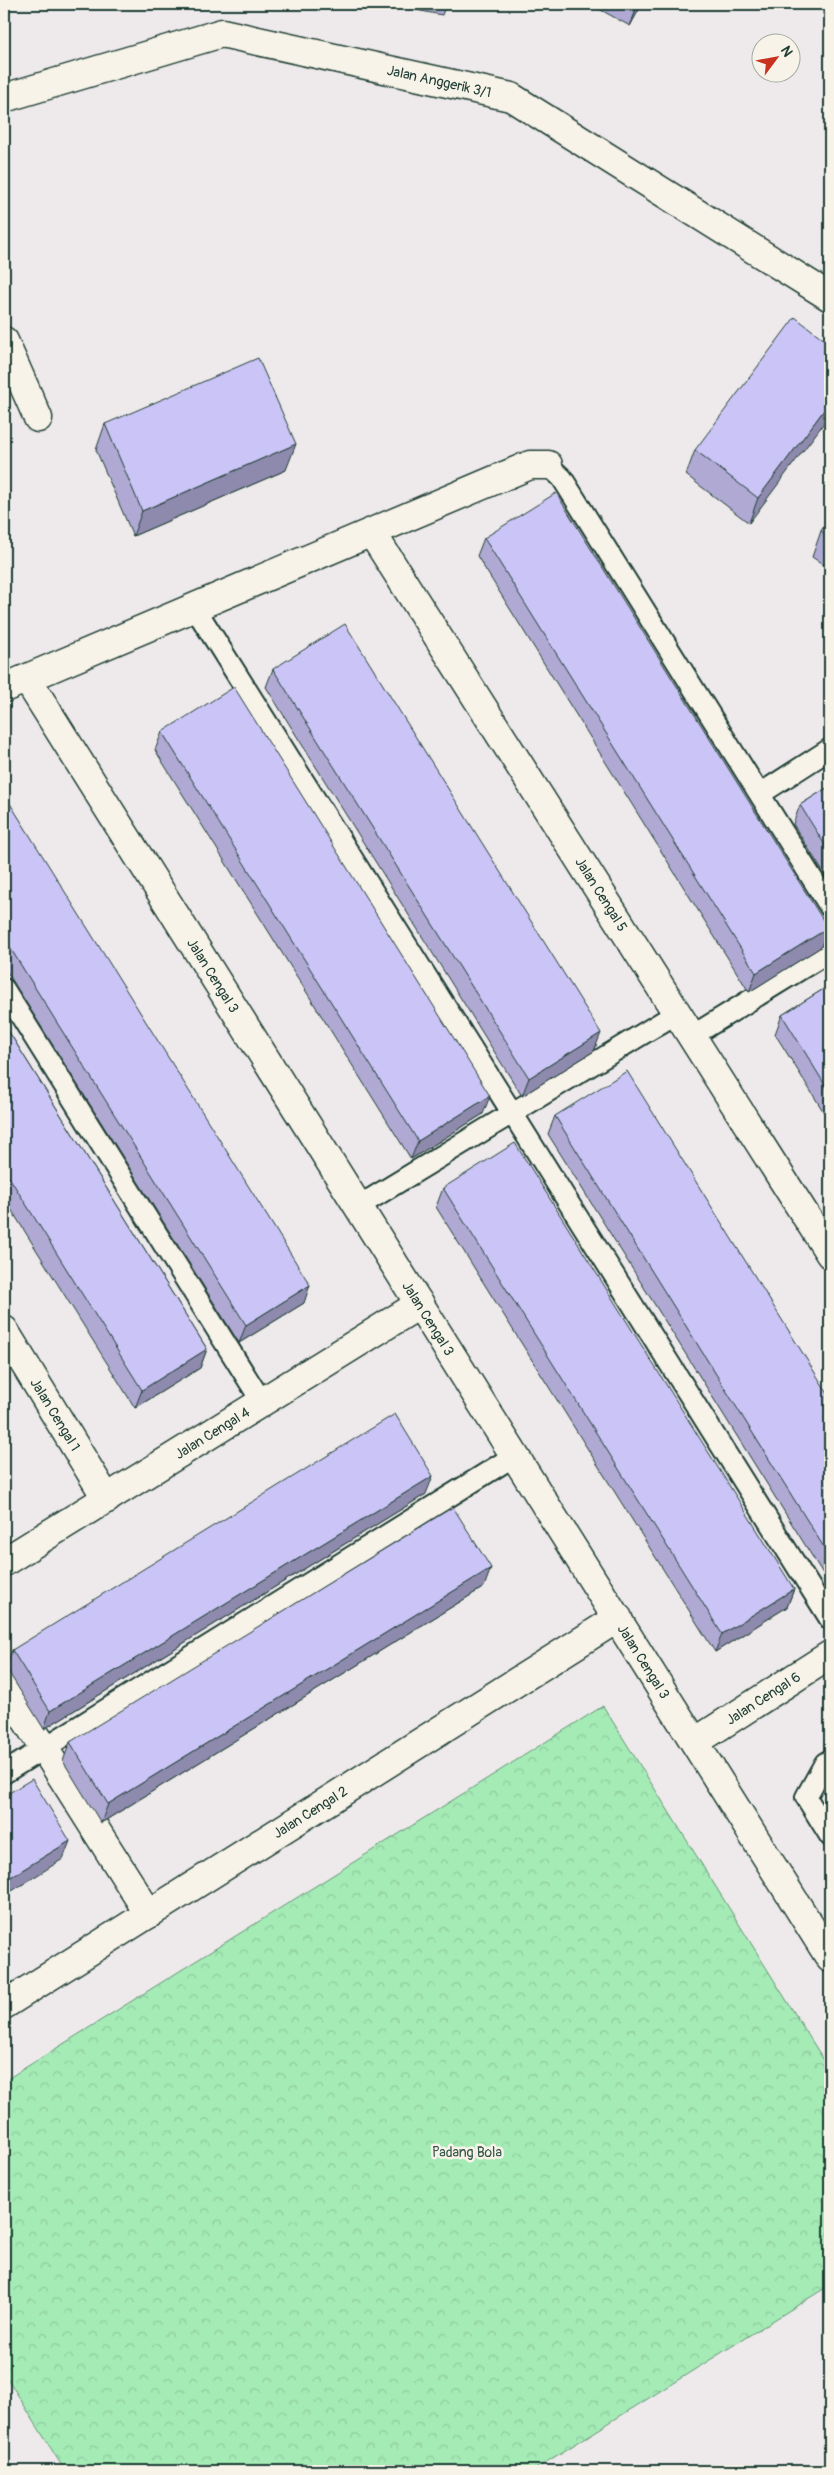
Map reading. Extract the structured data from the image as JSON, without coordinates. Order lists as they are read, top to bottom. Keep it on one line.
{"streets":{"street":["Jalan Anggerik 3/1","Jalan Cengal 5","Jalan Cengal 3","Jalan Cengal 1","Jalan Cengal 4","Jalan Cengal 6","Jalan Cengal 2"]},"crossings":[["Jalan Cengal 3","Jalan Cengal 4"],["Jalan Cengal 3","Jalan Cengal 6"],["Jalan Cengal 3","Jalan Cengal 2"],["Jalan Cengal 1","Jalan Cengal 4"]],"parks":["Padang Bola"],"north":"top right"}
